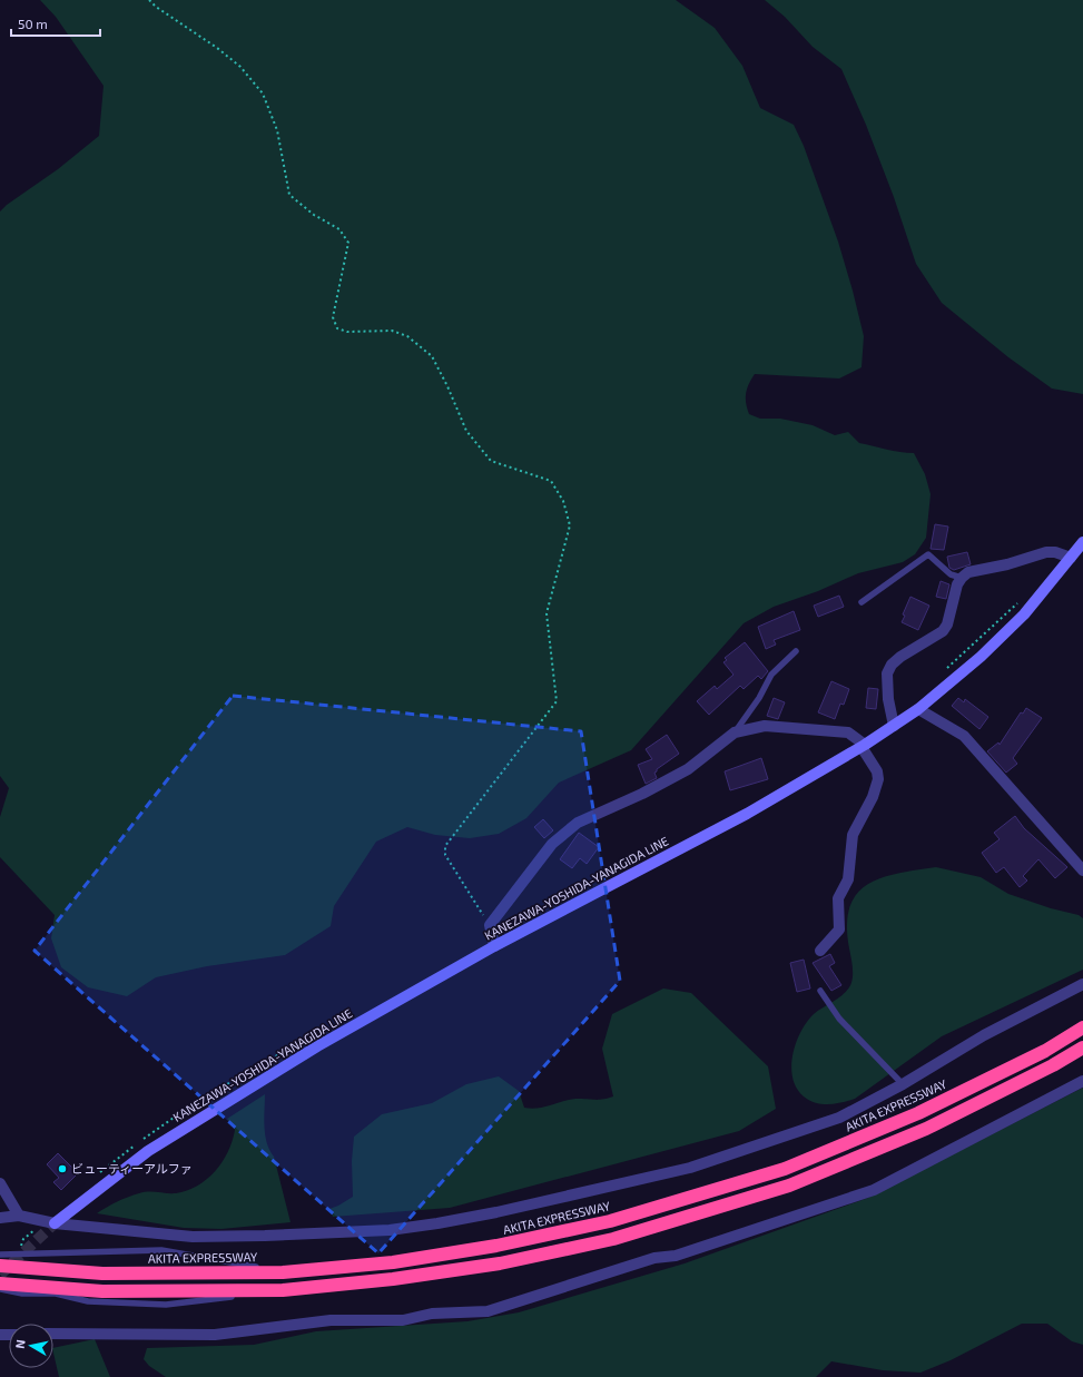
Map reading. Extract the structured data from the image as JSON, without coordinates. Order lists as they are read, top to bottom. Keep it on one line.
{"streets":{"highway":["AKITA EXPRESSWAY"],"main road":["KANEZAWA-YOSHIDA-YANAGIDA LINE"]},"places":["ビューティーアルファ"],"scale_bar":"50 m","north":"left"}
